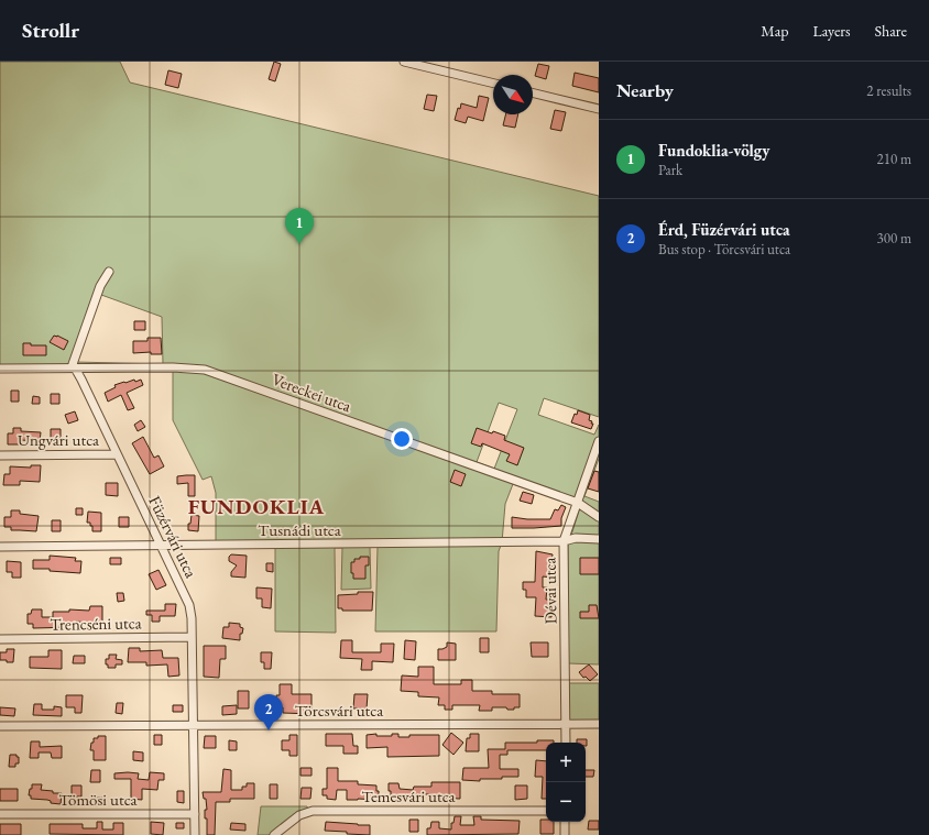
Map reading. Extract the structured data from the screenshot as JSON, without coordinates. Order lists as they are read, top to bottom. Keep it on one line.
{"streets":{"street":["Vereckei utca","Ungvári utca","Tusnádi utca","Füzérvári utca","Dévai utca","Trencséni utca","Törcsvári utca","Temesvári utca","Tömösi utca"]},"crossings":[["Vereckei utca","Füzérvári utca"],["Vereckei utca","Dévai utca"],["Ungvári utca","Füzérvári utca"],["Tusnádi utca","Füzérvári utca"],["Tusnádi utca","Dévai utca"],["Füzérvári utca","Trencséni utca"],["Füzérvári utca","Törcsvári utca"],["Füzérvári utca","Tömösi utca"],["Dévai utca","Törcsvári utca"]],"districts":["FUNDOKLIA"],"north":"bottom right","page":{"header":"Strollr","nav":["Map","Layers","Share"],"heading":["Nearby","2 results"],"list":[{"mark":"1","name":"Fundoklia-völgy","note":"Park","value":"210 m"},{"mark":"2","name":"Érd, Füzérvári utca","note":"Bus stop · Törcsvári utca","value":"300 m"}],"pins":["1","2"],"map_buttons":["+","−"]}}
